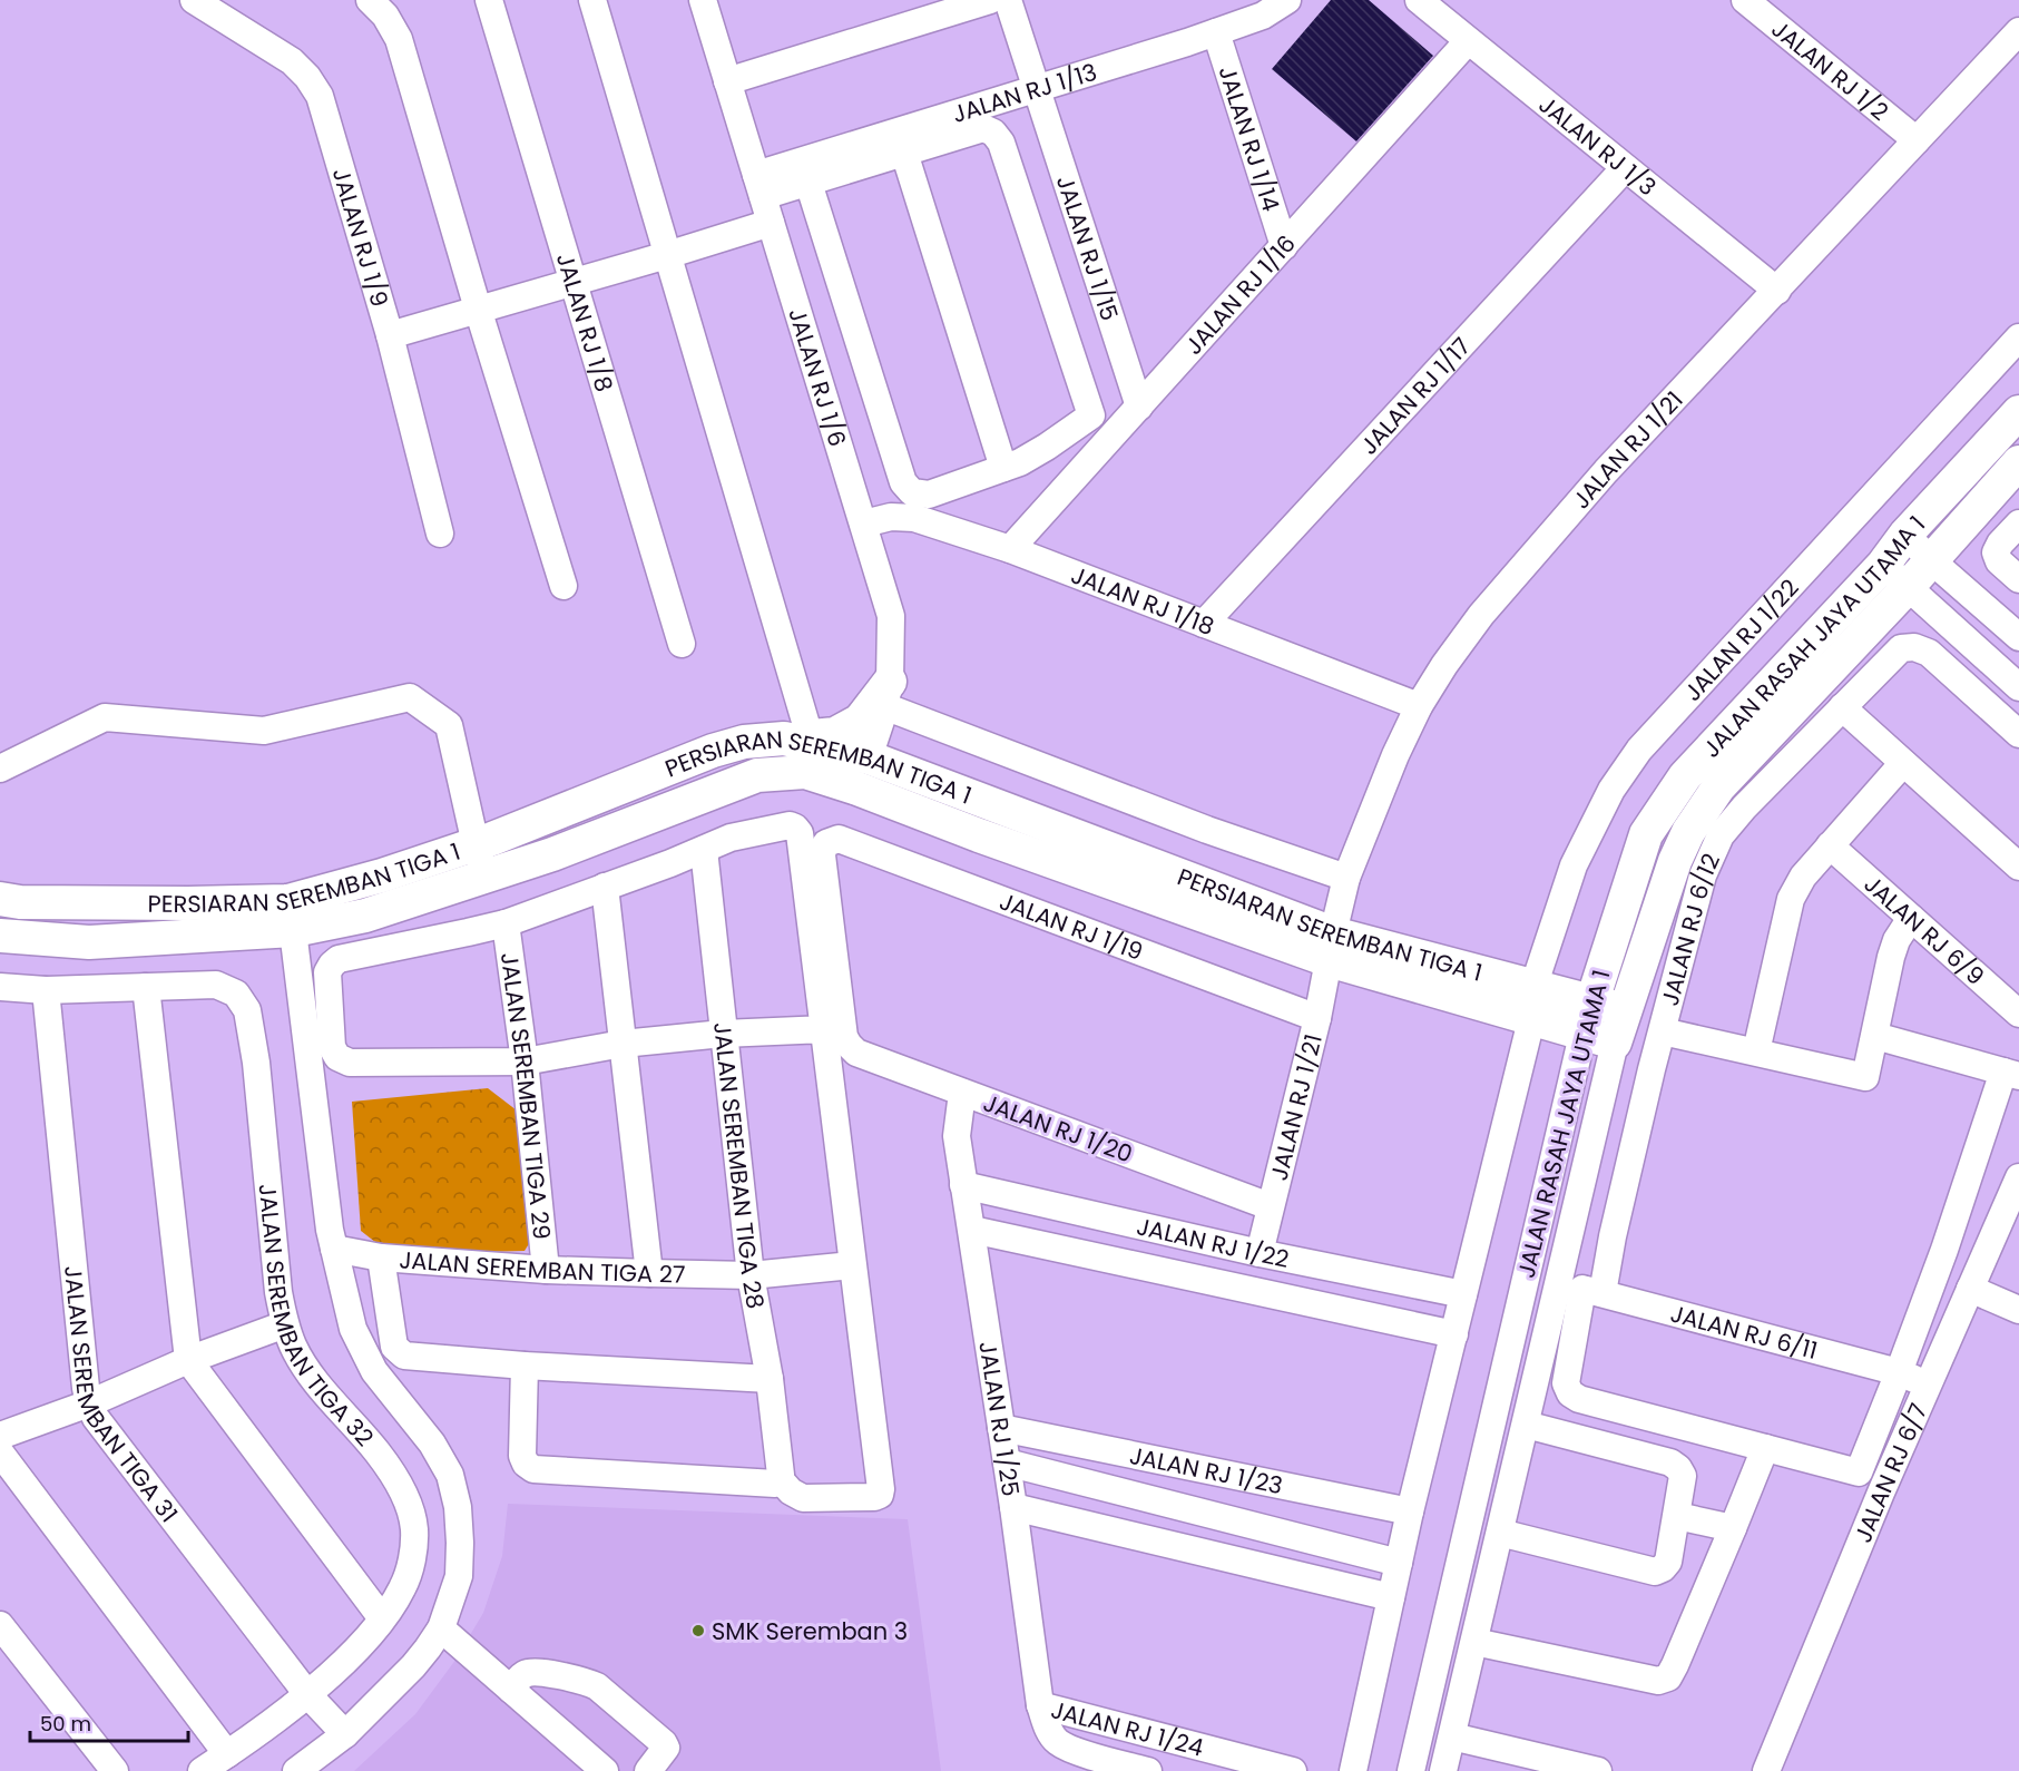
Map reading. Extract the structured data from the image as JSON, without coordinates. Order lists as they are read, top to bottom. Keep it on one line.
{"streets":{"main road":["JALAN RASAH JAYA UTAMA 1","PERSIARAN SEREMBAN TIGA 1"],"street":["JALAN RJ 1/2","JALAN RJ 1/13","JALAN RJ 1/14","JALAN RJ 1/3","JALAN RJ 1/9","JALAN RJ 1/15","JALAN RJ 1/16","JALAN RJ 1/8","JALAN RJ 1/6","JALAN RJ 1/17","JALAN RJ 1/21","JALAN RJ 1/18","JALAN RJ 1/22","JALAN RJ 1/19","JALAN RJ 6/9","JALAN RJ 6/12","JALAN SEREMBAN TIGA 29","JALAN RJ 1/20","JALAN SEREMBAN TIGA 28","JALAN SEREMBAN TIGA 27","JALAN SEREMBAN TIGA 32","JALAN RJ 6/11","JALAN SEREMBAN TIGA 31","JALAN RJ 1/25","JALAN RJ 1/23","JALAN RJ 6/7","JALAN RJ 1/24"]},"crossings":[["JALAN RJ 1/2","JALAN RJ 1/21"],["JALAN RJ 1/13","JALAN RJ 1/14"],["JALAN RJ 1/13","JALAN RJ 1/15"],["JALAN RJ 1/13","JALAN RJ 1/6"],["JALAN RJ 1/14","JALAN RJ 1/16"],["JALAN RJ 1/3","JALAN RJ 1/16"],["JALAN RJ 1/3","JALAN RJ 1/17"],["JALAN RJ 1/3","JALAN RJ 1/21"],["JALAN RJ 1/15","JALAN RJ 1/16"],["JALAN RJ 1/16","JALAN RJ 1/18"],["JALAN RJ 1/6","JALAN RJ 1/18"],["JALAN RJ 1/6","PERSIARAN SEREMBAN TIGA 1"],["JALAN RJ 1/17","JALAN RJ 1/18"],["JALAN RJ 1/21","JALAN RJ 1/18"],["JALAN RJ 1/21","JALAN RJ 1/22"],["JALAN RJ 1/21","PERSIARAN SEREMBAN TIGA 1"],["JALAN RJ 1/21","JALAN RJ 1/19"],["JALAN RJ 1/21","JALAN RJ 1/20"],["JALAN RASAH JAYA UTAMA 1","PERSIARAN SEREMBAN TIGA 1"],["JALAN RASAH JAYA UTAMA 1","JALAN RJ 6/12"],["JALAN RASAH JAYA UTAMA 1","JALAN RJ 6/11"],["JALAN RJ 1/22","PERSIARAN SEREMBAN TIGA 1"],["JALAN RJ 1/22","JALAN RJ 1/25"],["JALAN RJ 1/19","JALAN RJ 1/20"],["JALAN RJ 6/12","JALAN RJ 6/11"],["JALAN SEREMBAN TIGA 29","JALAN SEREMBAN TIGA 27"],["JALAN RJ 1/20","JALAN RJ 1/25"],["JALAN SEREMBAN TIGA 28","JALAN SEREMBAN TIGA 27"],["JALAN SEREMBAN TIGA 32","JALAN SEREMBAN TIGA 31"],["JALAN RJ 6/11","JALAN RJ 6/7"],["JALAN RJ 1/25","JALAN RJ 1/23"],["JALAN RJ 1/25","JALAN RJ 1/24"]],"places":["SMK Seremban 3"],"scale_bar":"50 m"}
